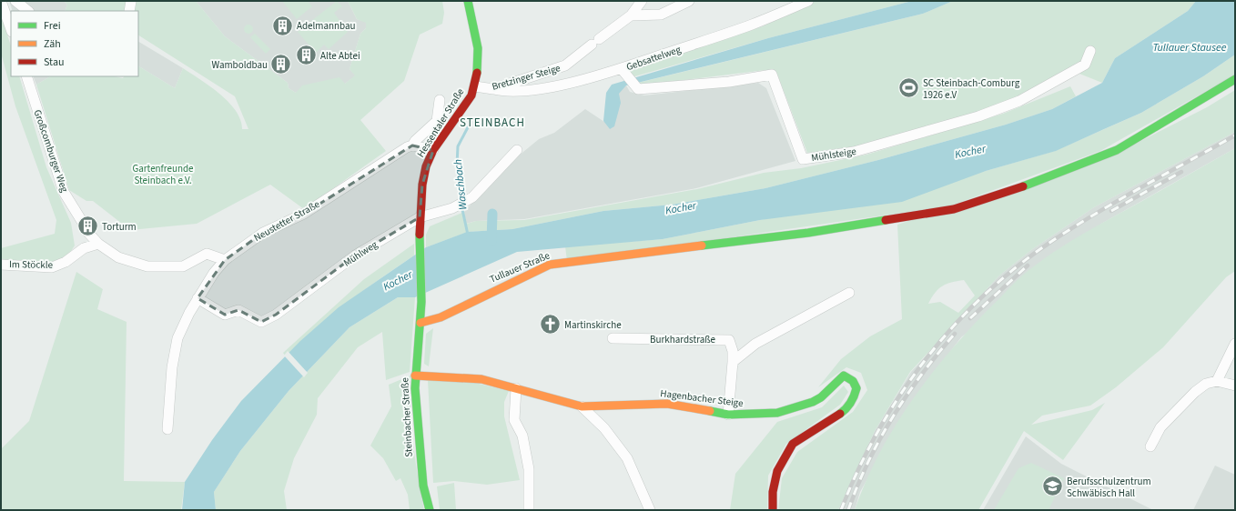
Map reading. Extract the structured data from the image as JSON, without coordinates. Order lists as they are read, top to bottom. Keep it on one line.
{"streets":{"street":["Gebsattelweg","Bretzinger Steige","Hessentaler Straße","Großcomburger Weg","Mühlsteige","Neustetter Straße","Mühlweg","Im Stöckle","Tullauer Straße","Burkhardstraße","Hagenbacher Steige","Steinbacher Straße"]},"crossings":[["Gebsattelweg","Bretzinger Steige"],["Gebsattelweg","Mühlsteige"],["Bretzinger Steige","Hessentaler Straße"],["Hessentaler Straße","Mühlweg"],["Hessentaler Straße","Steinbacher Straße"],["Neustetter Straße","Mühlweg"],["Tullauer Straße","Steinbacher Straße"],["Burkhardstraße","Hagenbacher Steige"],["Hagenbacher Steige","Steinbacher Straße"]],"districts":["STEINBACH"],"water":["Tullauer Stausee","Kocher","Waschbach"],"parks":["Gartenfreunde Steinbach e.V."],"places":{"building":["Adelmannbau","Alte Abtei","Wamboldbau","Torturm"],"sports":["SC Steinbach-Comburg 1926 e.V"],"church":["Martinskirche"],"school or university":["Berufsschulzentrum Schwäbisch Hall"]},"legend":["Frei","Zäh","Stau"]}
